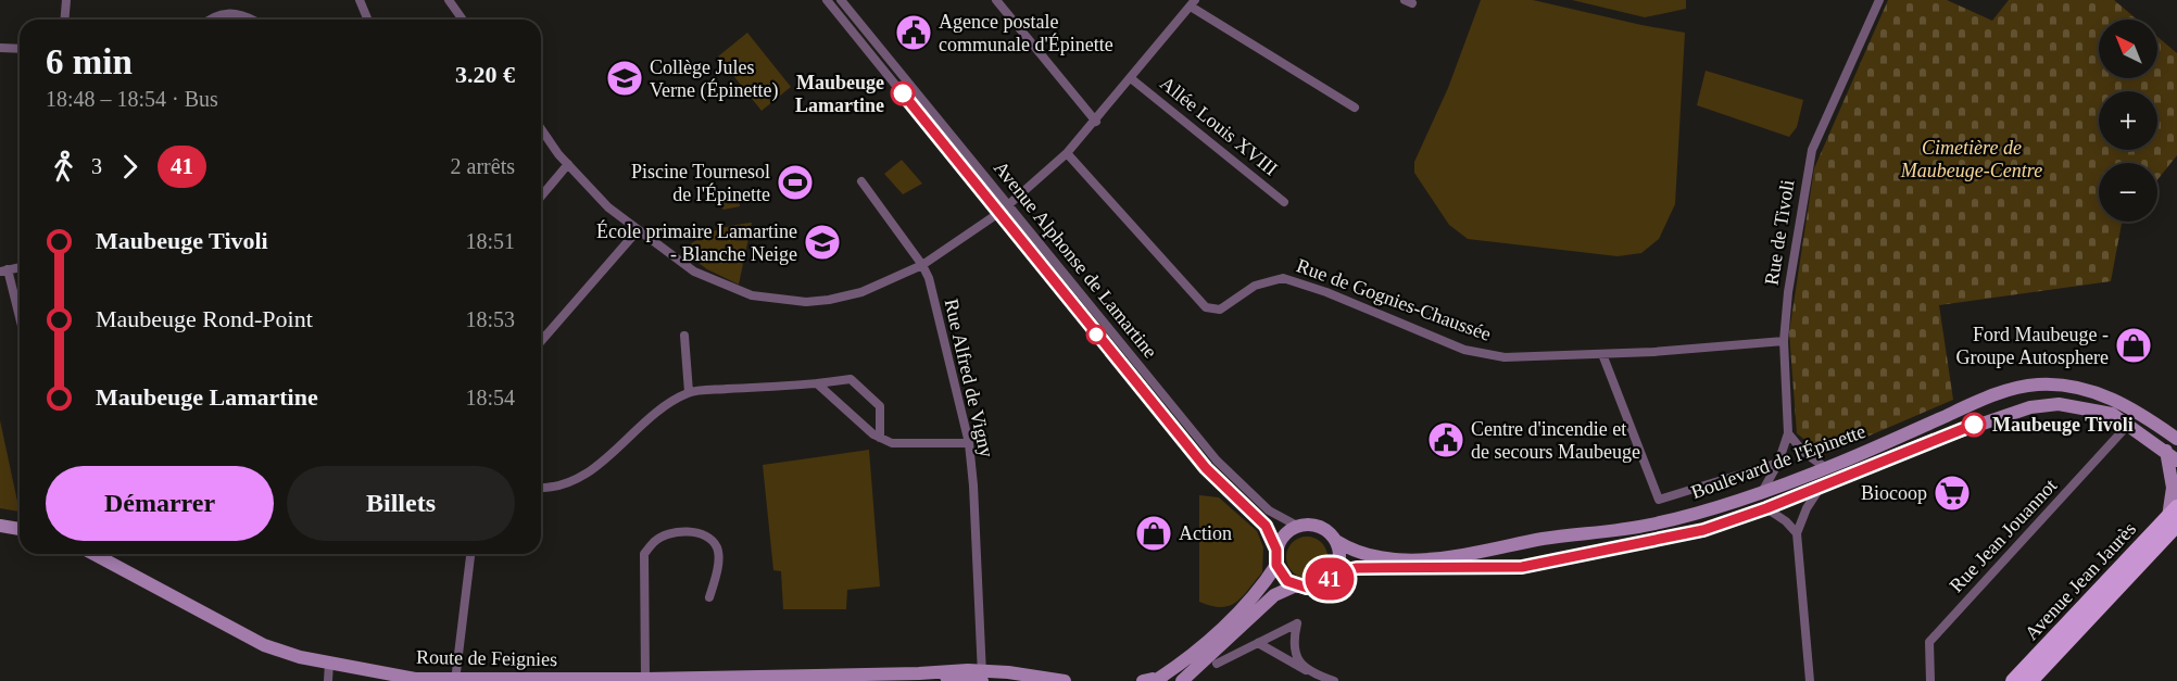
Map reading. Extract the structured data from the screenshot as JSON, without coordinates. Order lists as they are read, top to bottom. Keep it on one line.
{"streets":{"main road":["Avenue Jean Jaurès"],"street":["Allée Louis XVIII","Rue de Tivoli","Avenue Alphonse de Lamartine","Rue de Gognies-Chaussée","Rue Alfred de Vigny","Boulevard de l'Épinette","Rue Jean Jouannot","Route de Feignies"]},"crossings":[["Rue de Tivoli","Rue de Gognies-Chaussée"],["Avenue Alphonse de Lamartine","Boulevard de l'Épinette"],["Rue Alfred de Vigny","Route de Feignies"],["Boulevard de l'Épinette","Rue Jean Jouannot"]],"parks":["Cimetière de Maubeuge-Centre"],"places":{"public building":["Agence postale communale d'Épinette","Centre d'incendie et de secours Maubeuge"],"school or university":["Collège Jules Verne (Épinette)","École primaire Lamartine - Blanche Neige"],"other":["Maubeuge Lamartine","Maubeuge Tivoli"],"sports":["Piscine Tournesol de l'Épinette"],"shop":["Ford Maubeuge - Groupe Autosphere","Action"],"supermarket":["Biocoop"]},"lines":["bus line 41"],"north":"top left","page":{"on_map":"41","map_buttons":["+","−"],"heading":["6 min","18:48 – 18:54 · Bus","3.20 €"],"legs":["3","41","2 arrêts"],"list":[{"name":"Maubeuge Tivoli","value":"18:51"},{"name":"Maubeuge Rond-Point","value":"18:53"},{"name":"Maubeuge Lamartine","value":"18:54"}],"buttons":["Démarrer","Billets"]}}
